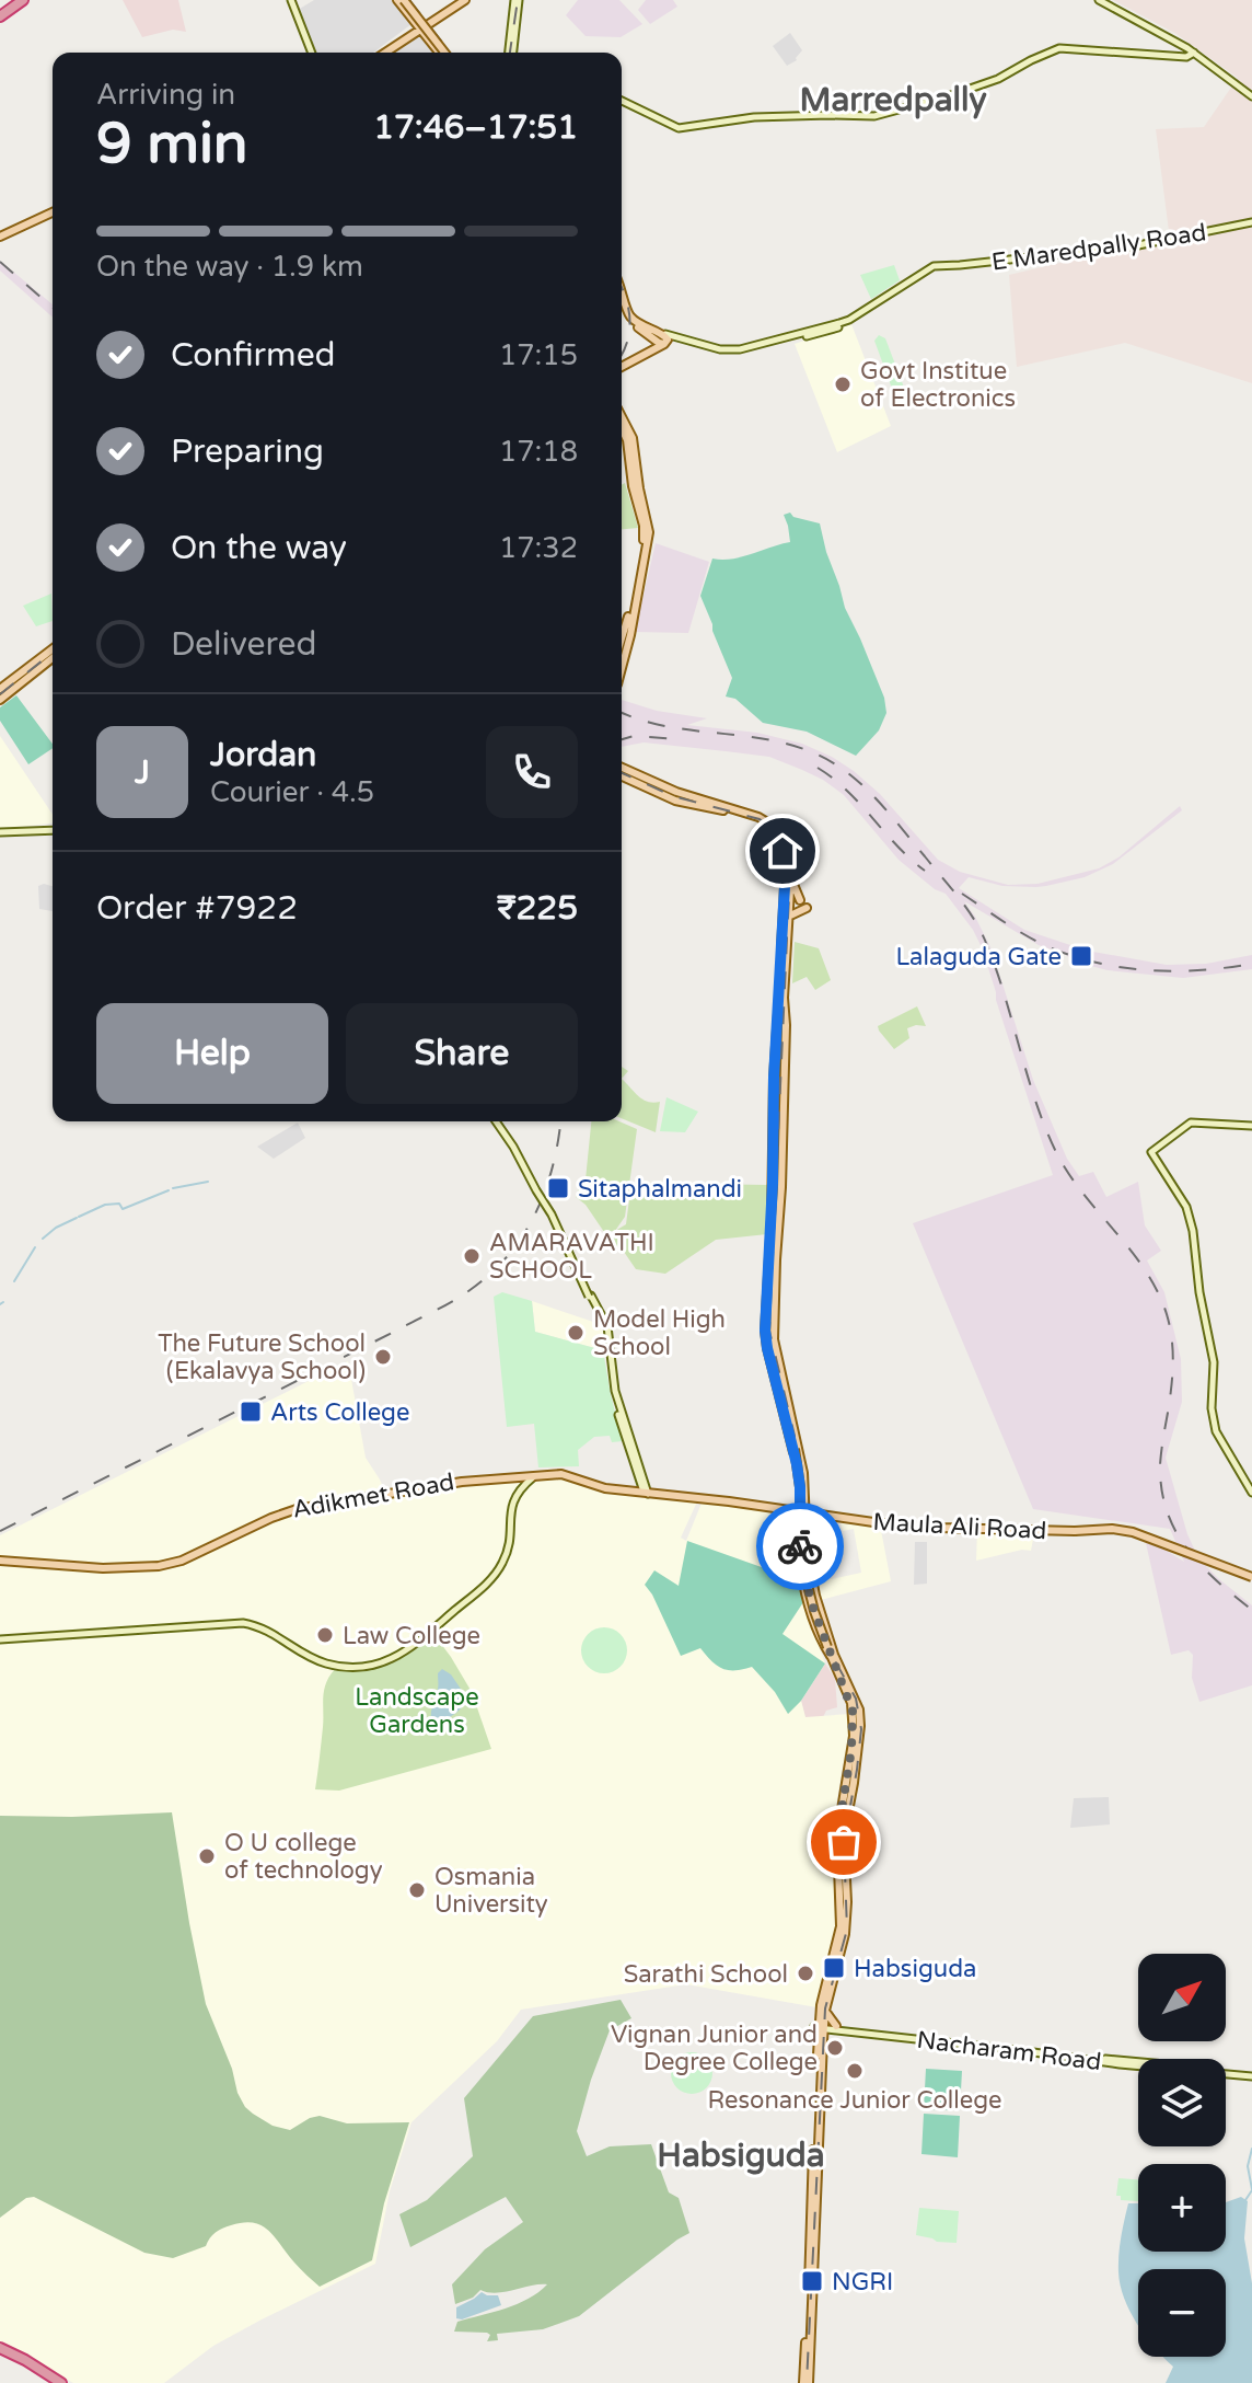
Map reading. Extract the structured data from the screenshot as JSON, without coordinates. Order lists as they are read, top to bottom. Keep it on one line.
{"streets":{"main road":["E Maredpally Road","Adikmet Road","Maula Ali Road","Nacharam Road"]},"districts":["Marredpally","Habsiguda"],"parks":["Landscape Gardens"],"places":{"other":["Govt Institue of Electronics","AMARAVATHI SCHOOL","Model High School","The Future School (Ekalavya School)","Law College","O U college of technology","Osmania University","Sarathi School","Vignan Junior and Degree College","Resonance Junior College"],"transit":["Lalaguda Gate","Sitaphalmandi","Arts College","Habsiguda","NGRI"]},"north":"top right","page":{"heading":["9 min","Arriving in","17:46–17:51"],"panel":["Jordan","Courier · 4.5","Order #7922","₹225"],"bar":"On the way · 1.9 km","list":[["Confirmed","17:15"],["Preparing","17:18"],["On the way","17:32"],"Delivered"],"round":"J","buttons":["Help","Share"],"map_buttons":["+","−"]}}
